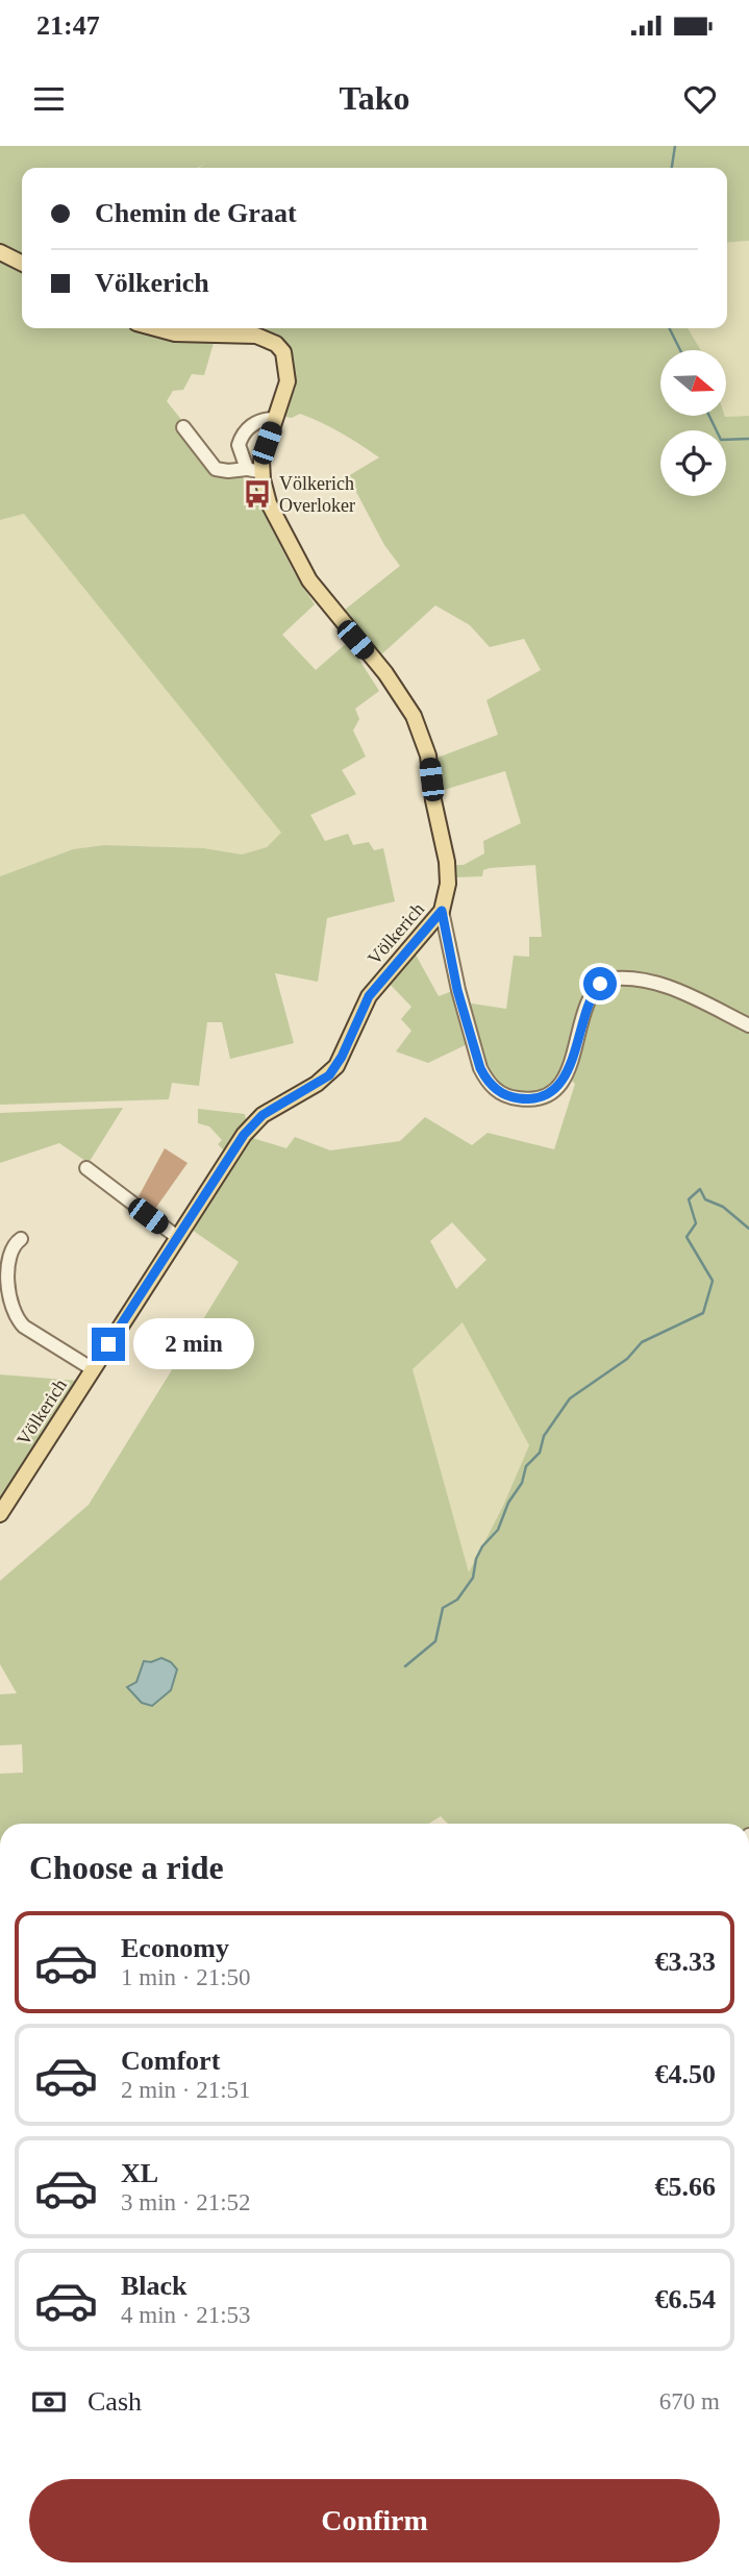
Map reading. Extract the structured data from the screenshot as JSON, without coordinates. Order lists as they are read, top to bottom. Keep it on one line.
{"streets":{"main road":["Völkerich"]},"places":{"bus stop":["Völkerich Overloker"]},"north":"right","page":{"status":"21:47","header":"Tako","banner":["Chemin de Graat","Völkerich"],"bubble":"2 min","heading":"Choose a ride","list":[{"name":"Economy","note":"1 min · 21:50","value":"€3.33"},{"name":"Comfort","note":"2 min · 21:51","value":"€4.50"},{"name":"XL","note":"3 min · 21:52","value":"€5.66"},{"name":"Black","note":"4 min · 21:53","value":"€6.54"}],"pay":["Cash","670 m"],"buttons":"Confirm"}}
